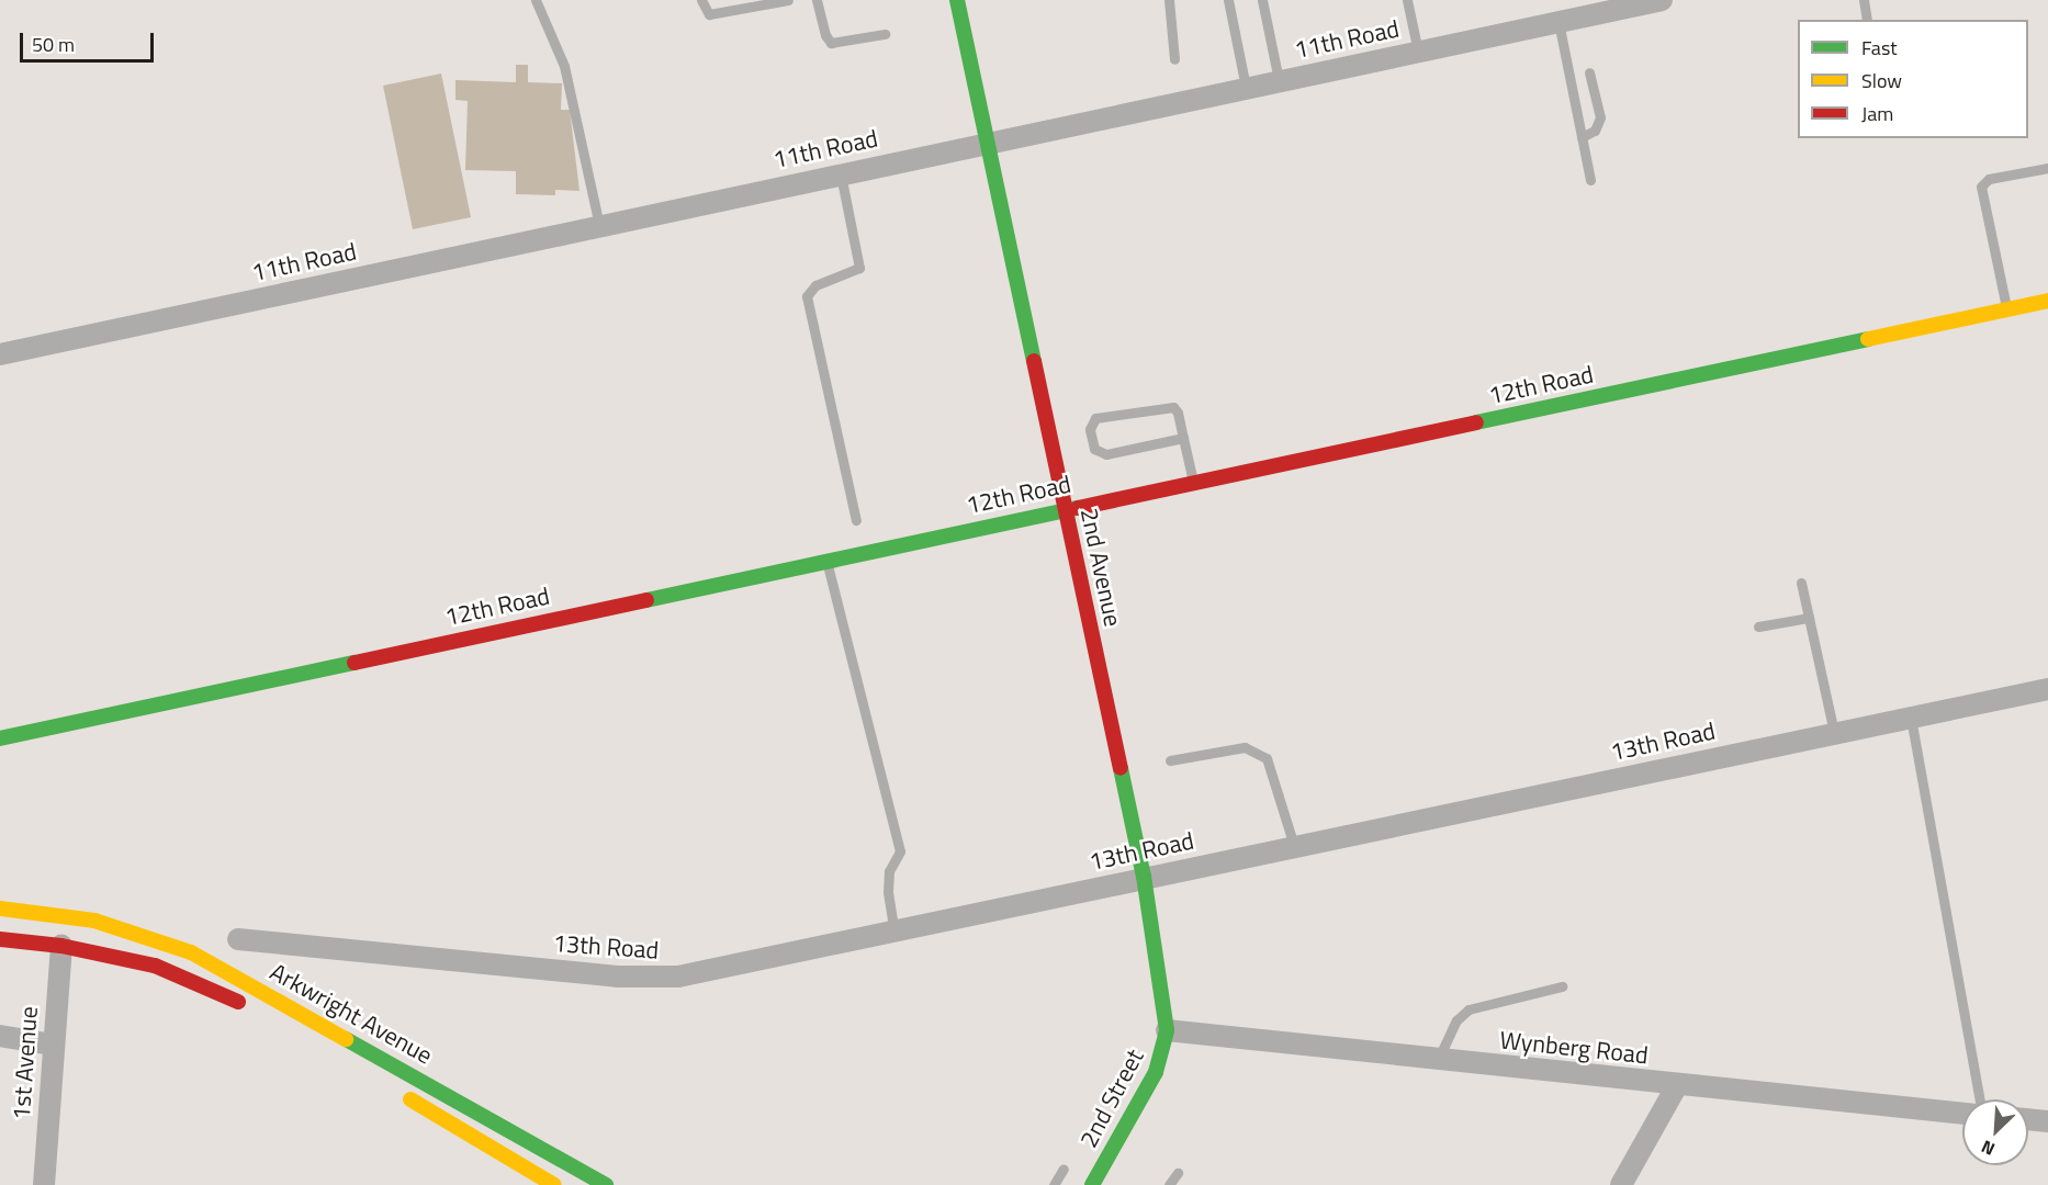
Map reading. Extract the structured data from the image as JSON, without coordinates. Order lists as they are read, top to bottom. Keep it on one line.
{"streets":{"street":["11th Road","12th Road","2nd Avenue","13th Road","Arkwright Avenue","Wynberg Road","1st Avenue","2nd Street"]},"crossings":[["11th Road","2nd Avenue"],["12th Road","2nd Avenue"],["2nd Avenue","13th Road"],["2nd Avenue","Wynberg Road"],["2nd Avenue","2nd Street"],["Arkwright Avenue","1st Avenue"],["Wynberg Road","2nd Street"]],"legend":["Fast","Slow","Jam"],"scale_bar":"50 m","north":"bottom left"}
